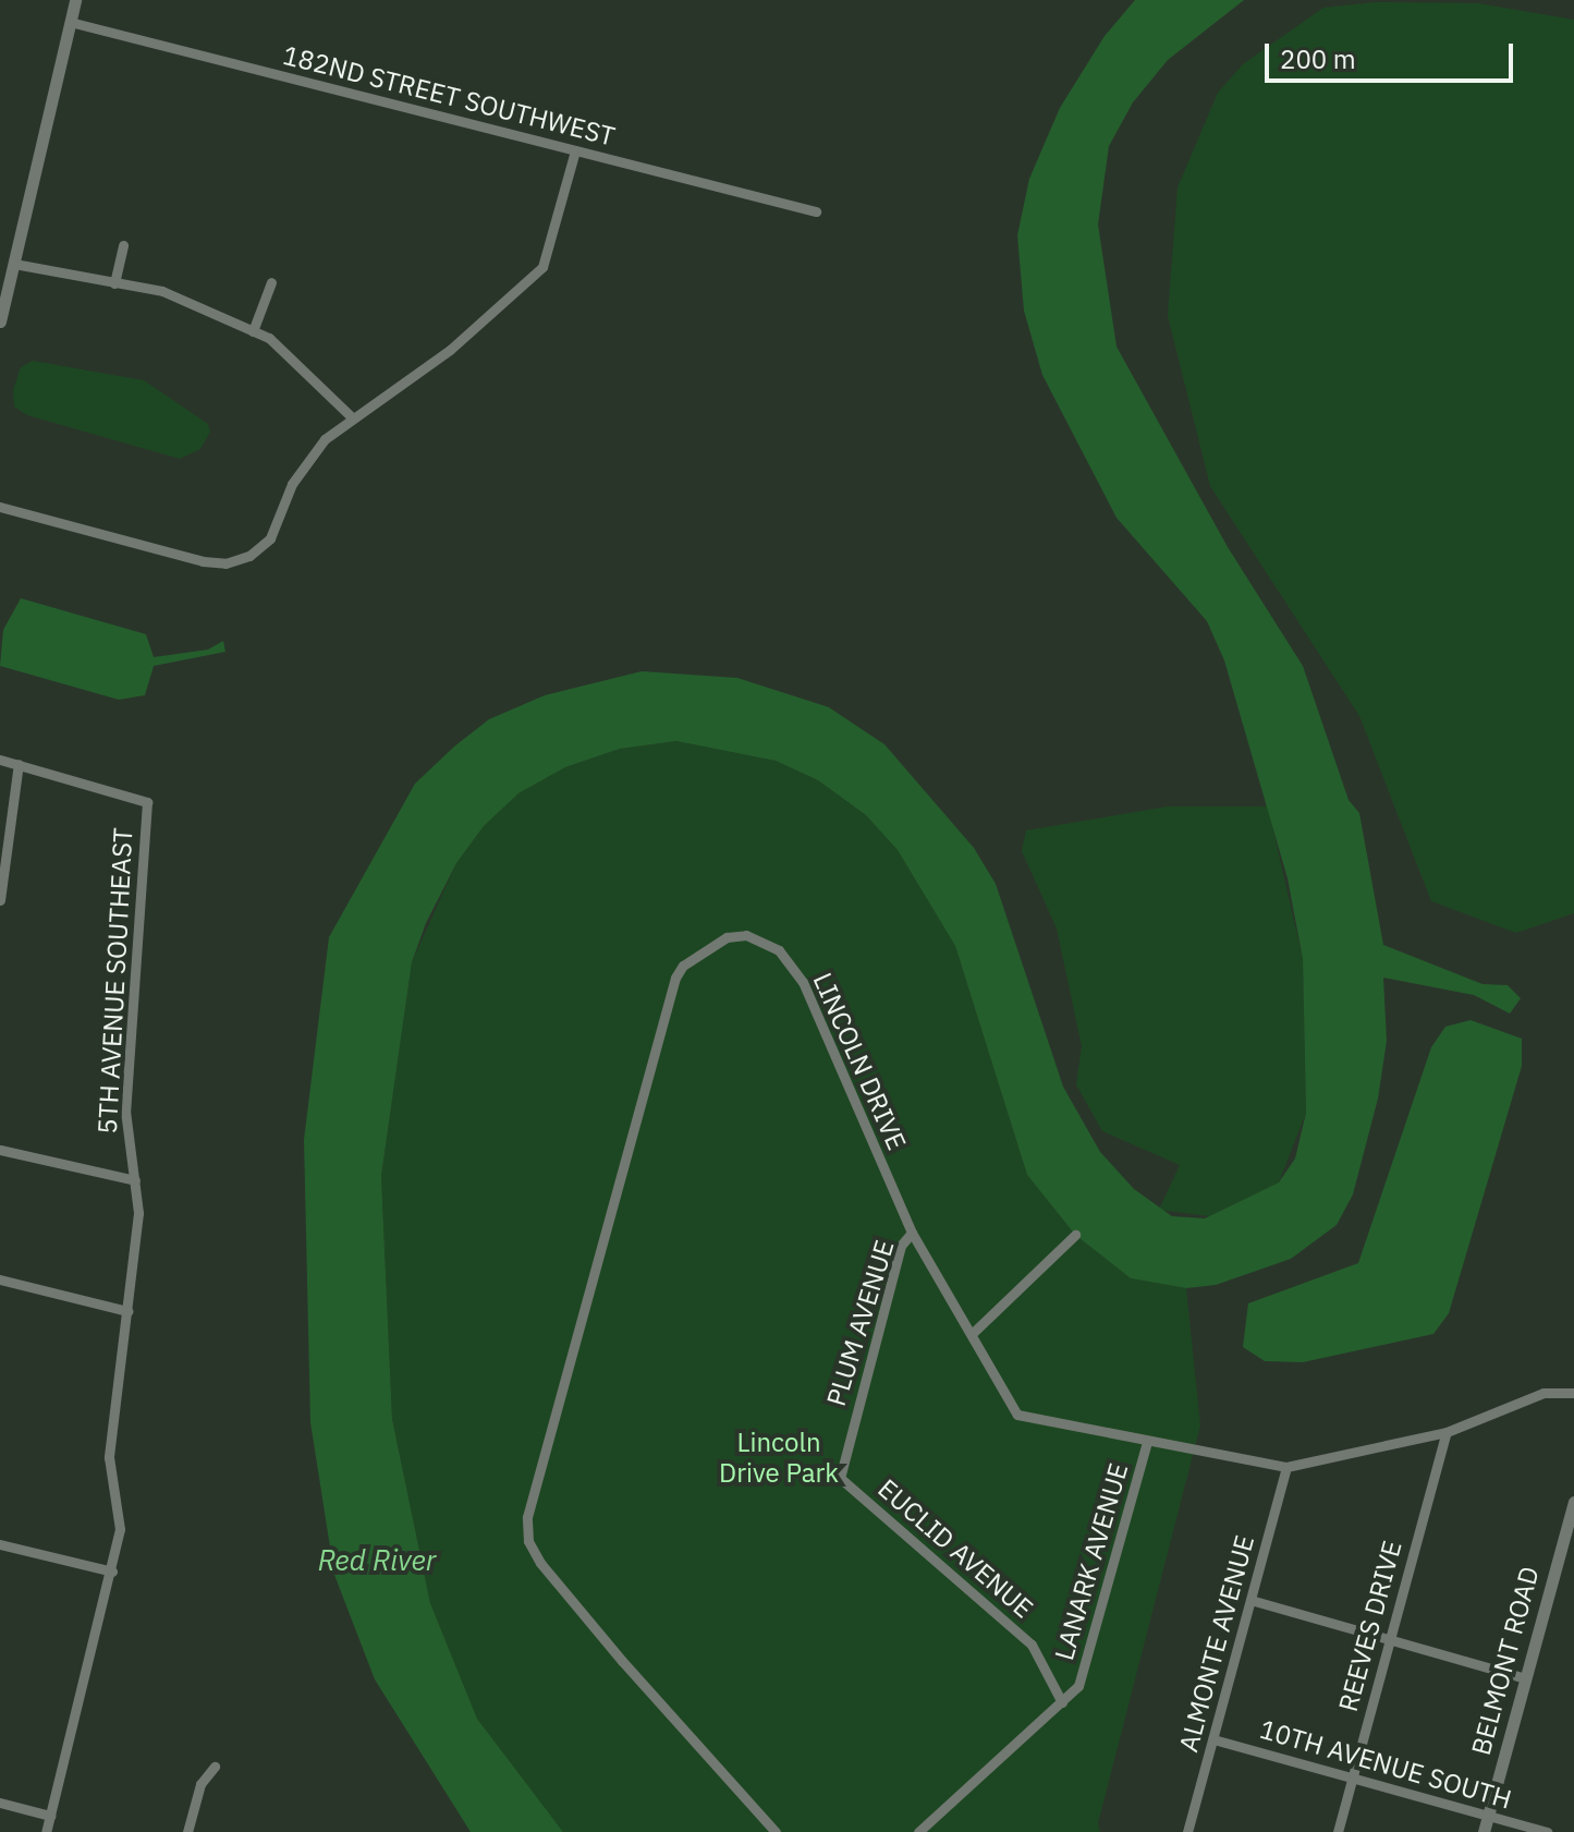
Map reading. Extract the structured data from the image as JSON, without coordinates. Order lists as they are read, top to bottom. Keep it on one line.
{"streets":{"street":["182ND STREET SOUTHWEST","5TH AVENUE SOUTHEAST","LINCOLN DRIVE","PLUM AVENUE","EUCLID AVENUE","LANARK AVENUE","REEVES DRIVE","ALMONTE AVENUE","BELMONT ROAD","10TH AVENUE SOUTH"]},"crossings":[["LINCOLN DRIVE","PLUM AVENUE"],["LINCOLN DRIVE","LANARK AVENUE"],["LINCOLN DRIVE","REEVES DRIVE"],["LINCOLN DRIVE","ALMONTE AVENUE"],["PLUM AVENUE","EUCLID AVENUE"],["EUCLID AVENUE","LANARK AVENUE"],["REEVES DRIVE","10TH AVENUE SOUTH"],["ALMONTE AVENUE","10TH AVENUE SOUTH"],["BELMONT ROAD","10TH AVENUE SOUTH"]],"water":["Red River"],"parks":["Lincoln Drive Park"],"scale_bar":"200 m"}
